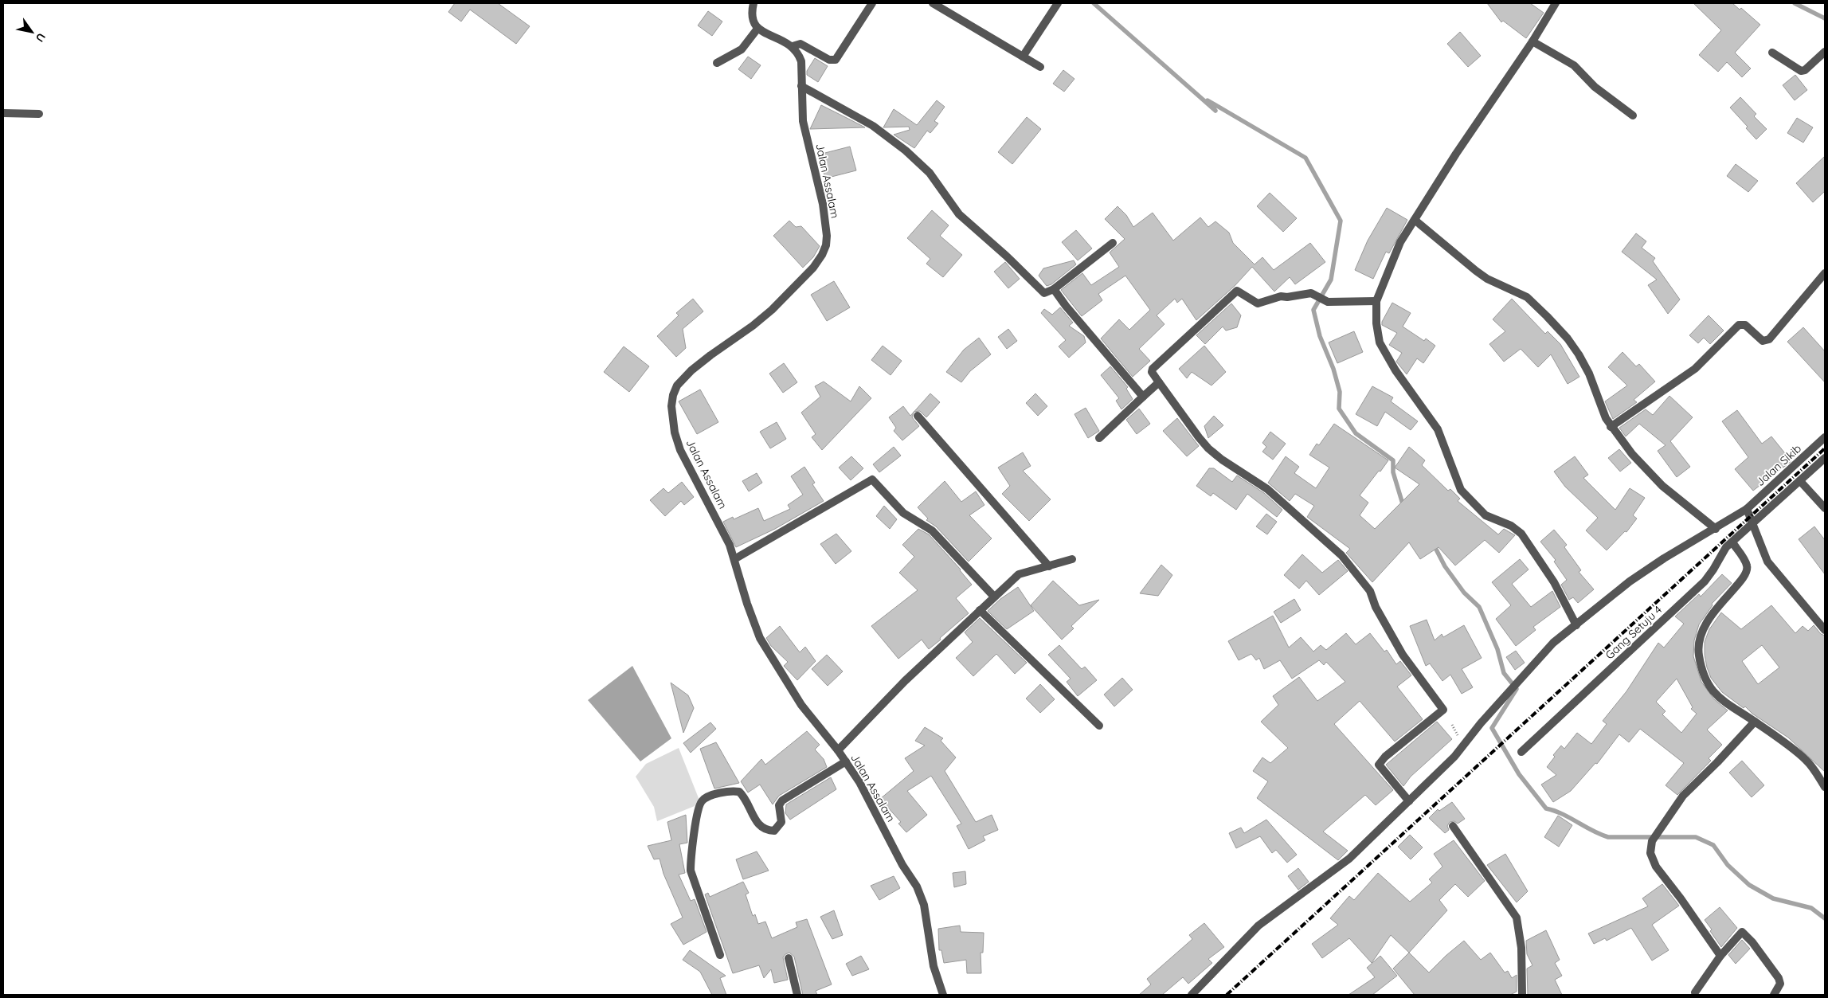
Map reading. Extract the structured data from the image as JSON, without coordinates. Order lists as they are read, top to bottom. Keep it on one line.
{"streets":{"street":["Jalan Assalam","Jalan Sikib","Gang Setuju 4"]},"crossings":[["Jalan Sikib","Gang Setuju 4"]],"north":"bottom right"}
